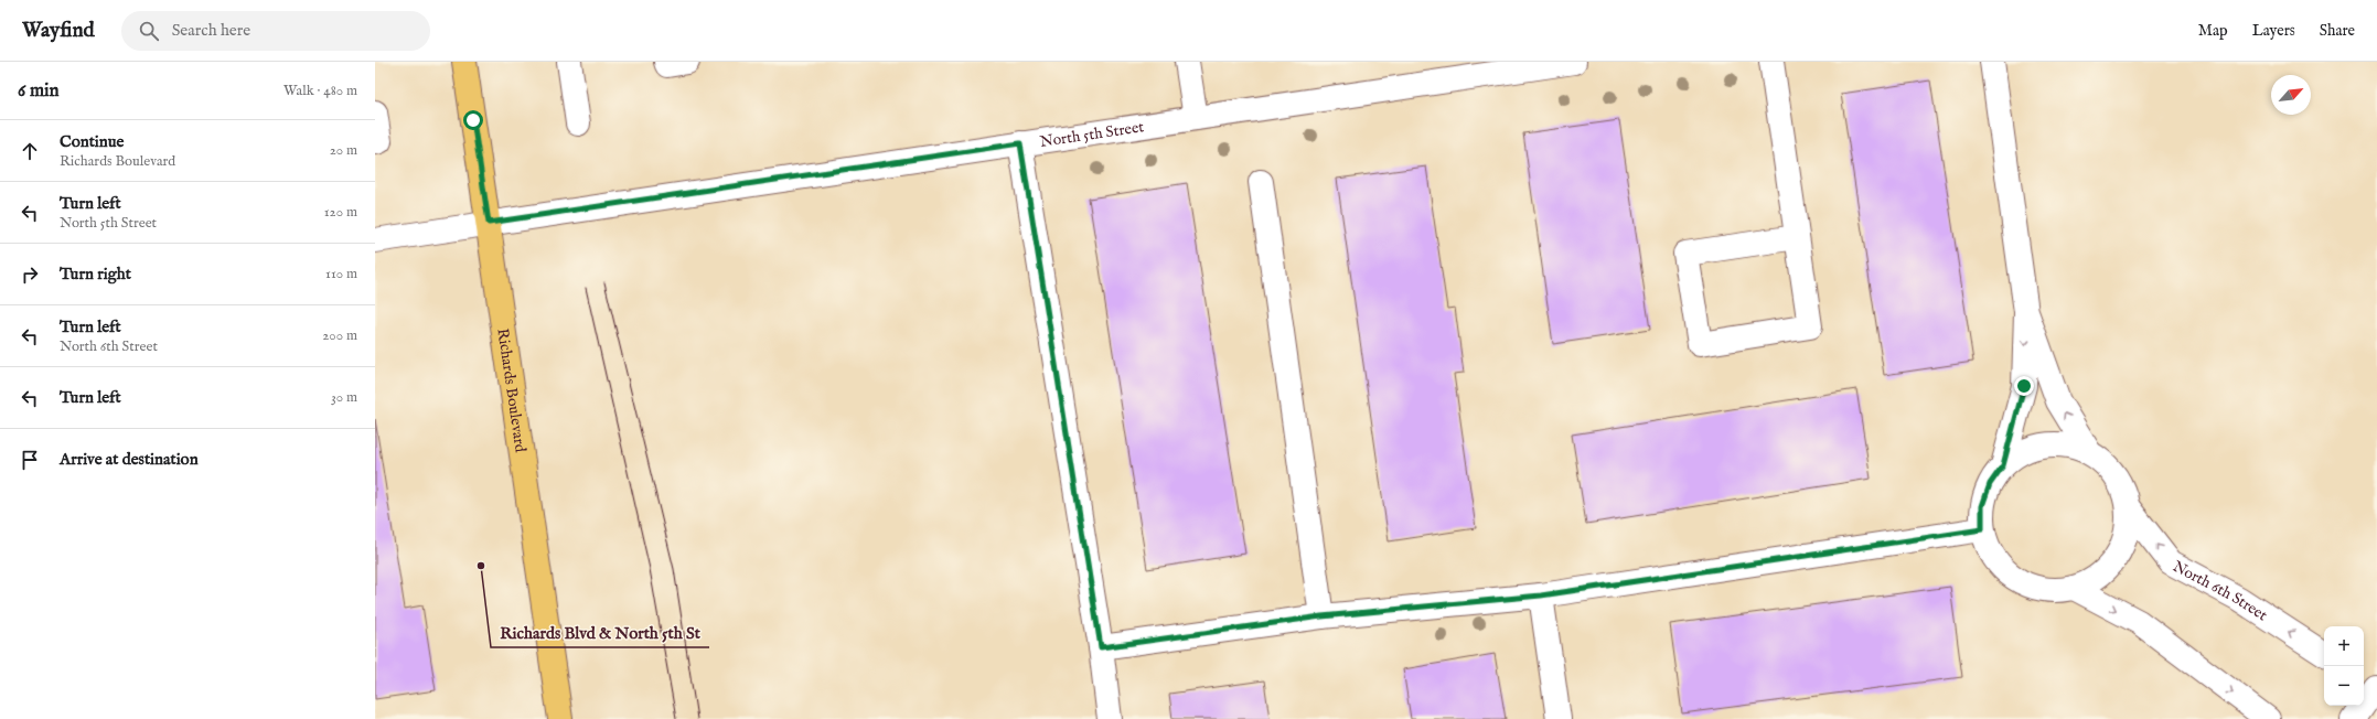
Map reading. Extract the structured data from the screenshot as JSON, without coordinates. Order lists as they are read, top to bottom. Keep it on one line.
{"streets":{"main road":["Richards Boulevard"],"street":["North 5th Street","North 6th Street"]},"crossings":[["North 5th Street","Richards Boulevard"]],"places":["Richards Blvd & North 5th St"],"north":"top right","page":{"header":"Wayfind","search":"Search here","nav":["Map","Layers","Share"],"heading":["6 min","Walk · 480 m"],"list":[["Continue","Richards Boulevard","20 m"],["Turn left","North 5th Street","120 m"],["Turn right","110 m"],["Turn left","North 6th Street","200 m"],["Turn left","30 m"],"Arrive at destination"],"map_buttons":["+","−"]}}
